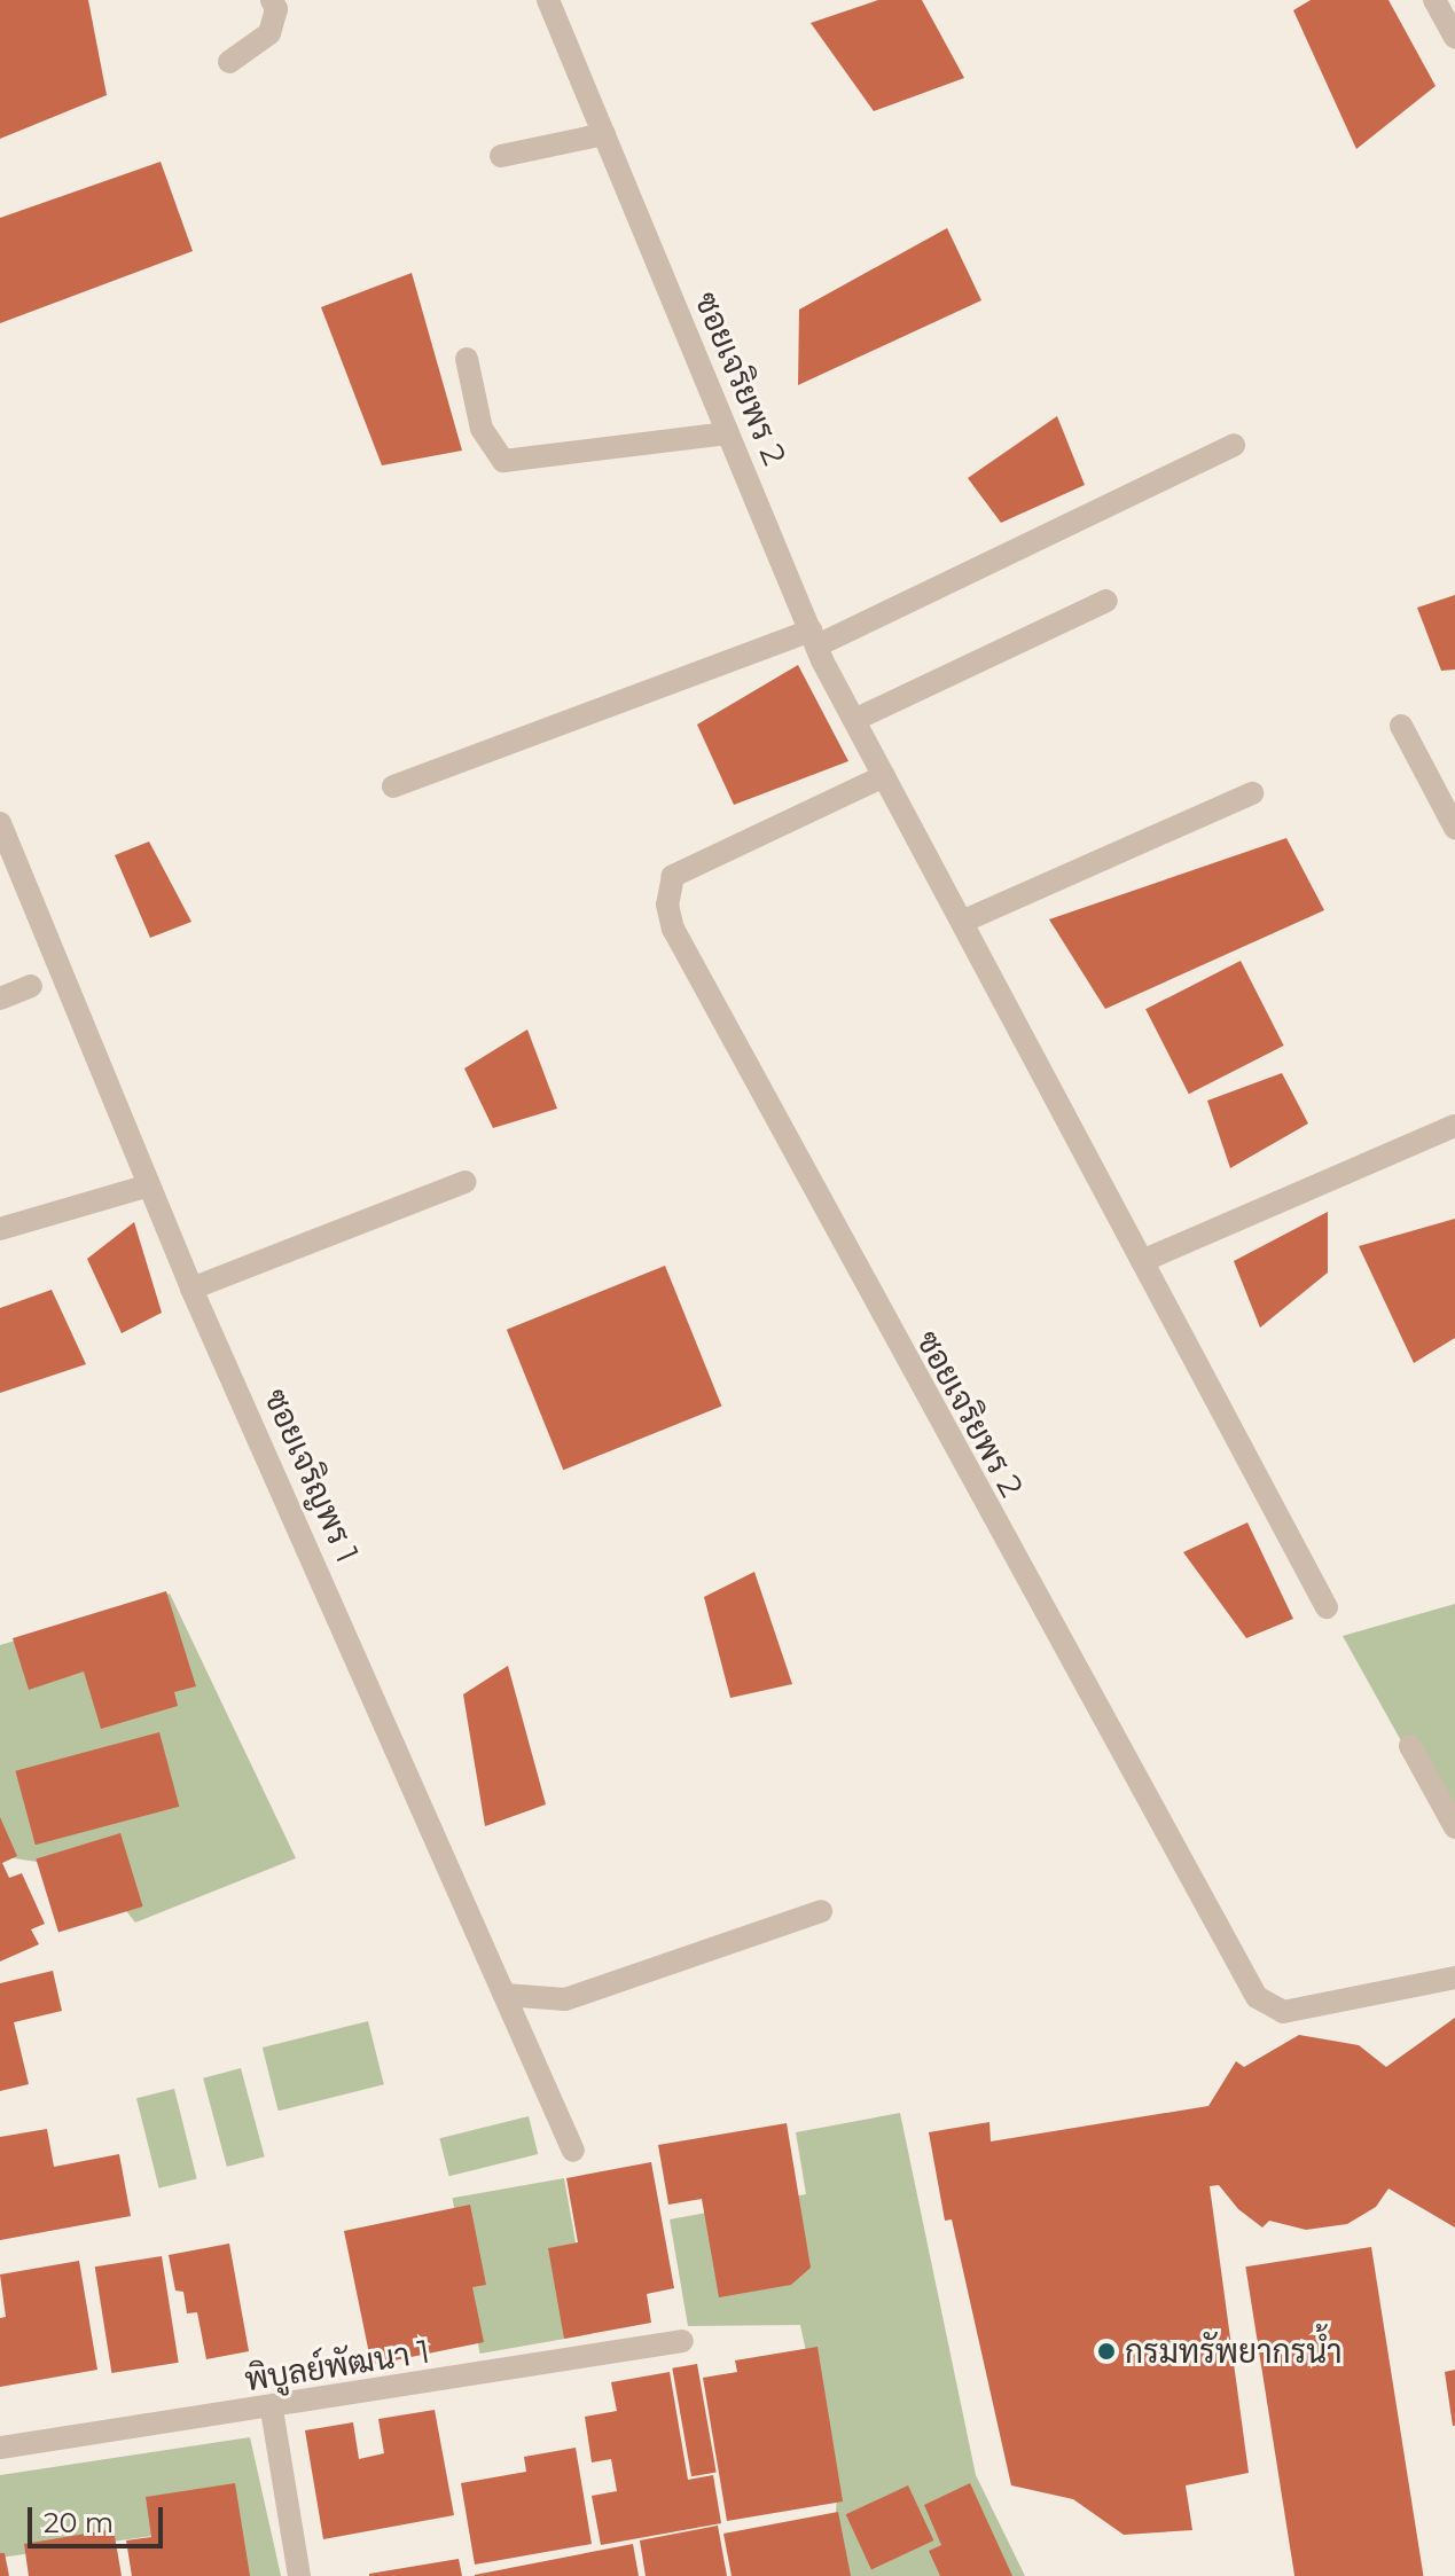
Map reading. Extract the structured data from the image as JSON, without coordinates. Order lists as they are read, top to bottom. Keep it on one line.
{"streets":{"street":["ซอยเจริยพร 2","ซอยเจริญพร 1","พิบูลย์พัฒนา 1"]},"places":["กรมทรัพยากรน้ำ"],"scale_bar":"20 m"}
